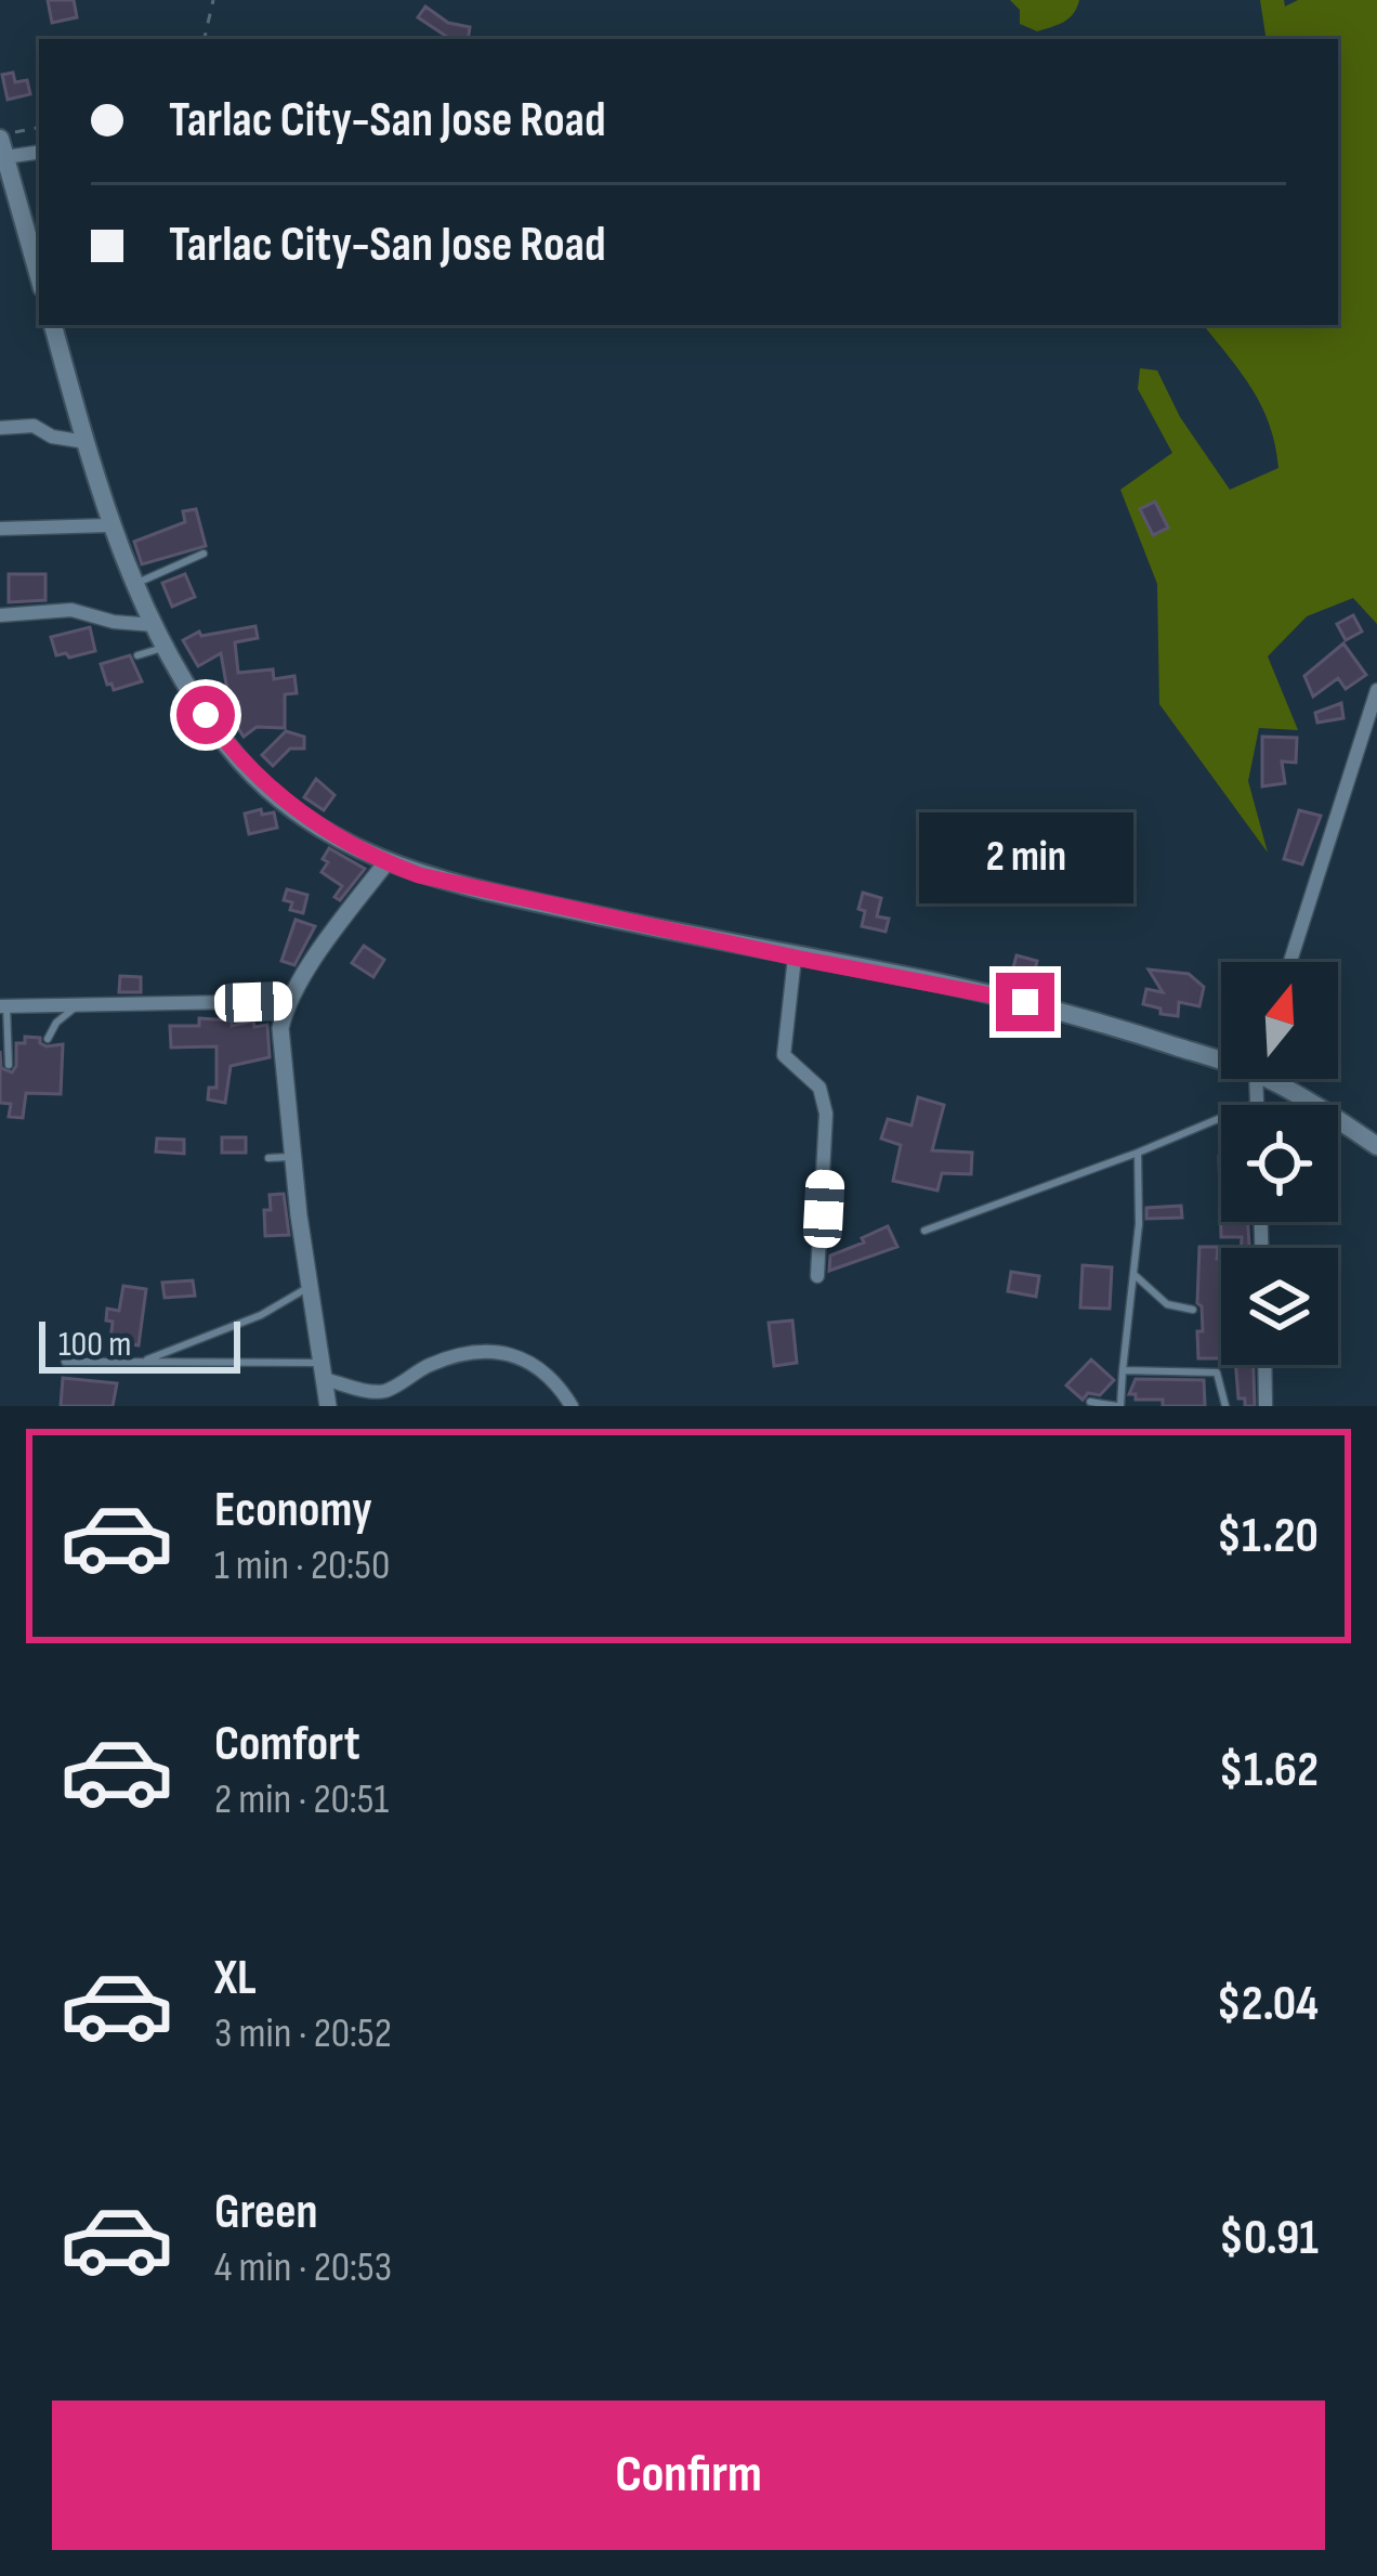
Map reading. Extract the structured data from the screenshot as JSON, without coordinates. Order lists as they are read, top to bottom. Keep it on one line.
{"scale_bar":"100 m","north":"top","page":{"banner":["Tarlac City-San Jose Road","Tarlac City-San Jose Road"],"bubble":"2 min","scale":"100 m","list":[{"name":"Economy","note":"1 min · 20:50","value":"$1.20"},{"name":"Comfort","note":"2 min · 20:51","value":"$1.62"},{"name":"XL","note":"3 min · 20:52","value":"$2.04"},{"name":"Green","note":"4 min · 20:53","value":"$0.91"}],"buttons":"Confirm"}}
